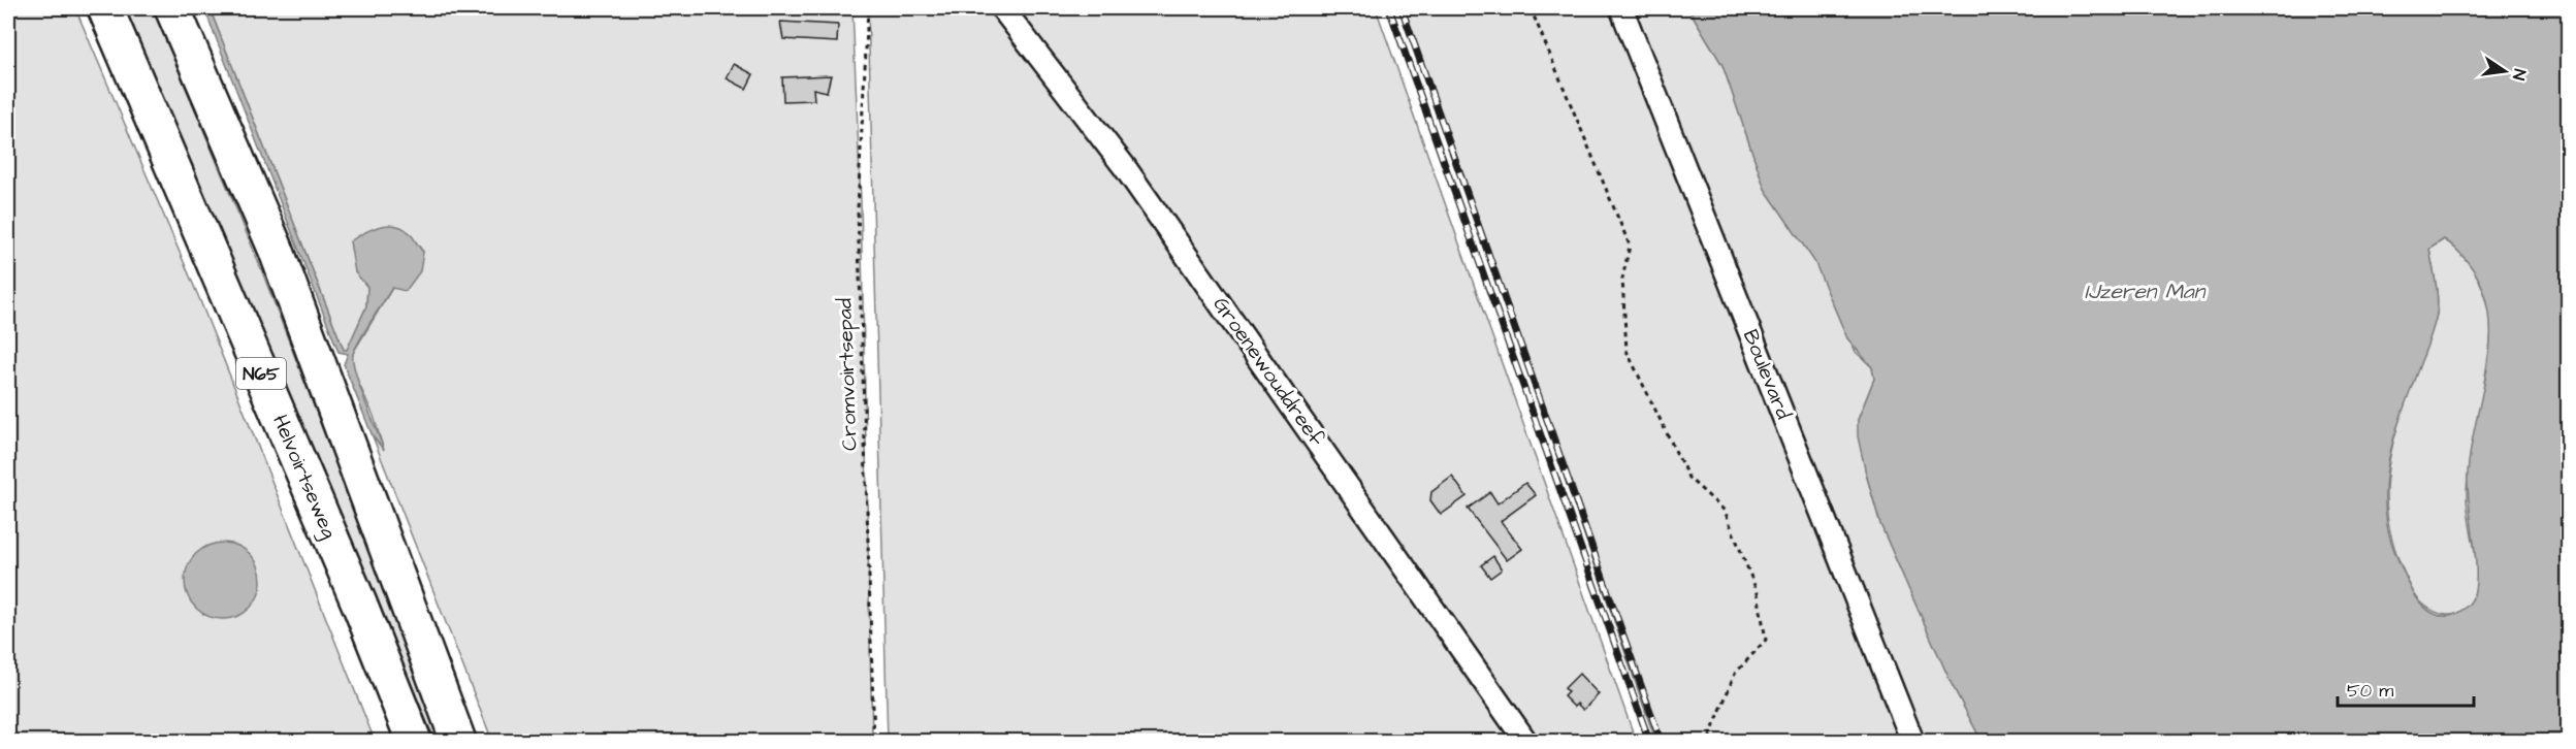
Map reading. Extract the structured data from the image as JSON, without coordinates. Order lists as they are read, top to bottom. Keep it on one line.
{"streets":{"main road":["N65","Helvoirtseweg"],"street":["Groenewouddreef","Boulevard"],"path":["Cromvoirtsepad"]},"water":["IJzeren Man"],"scale_bar":"50 m","north":"right"}
